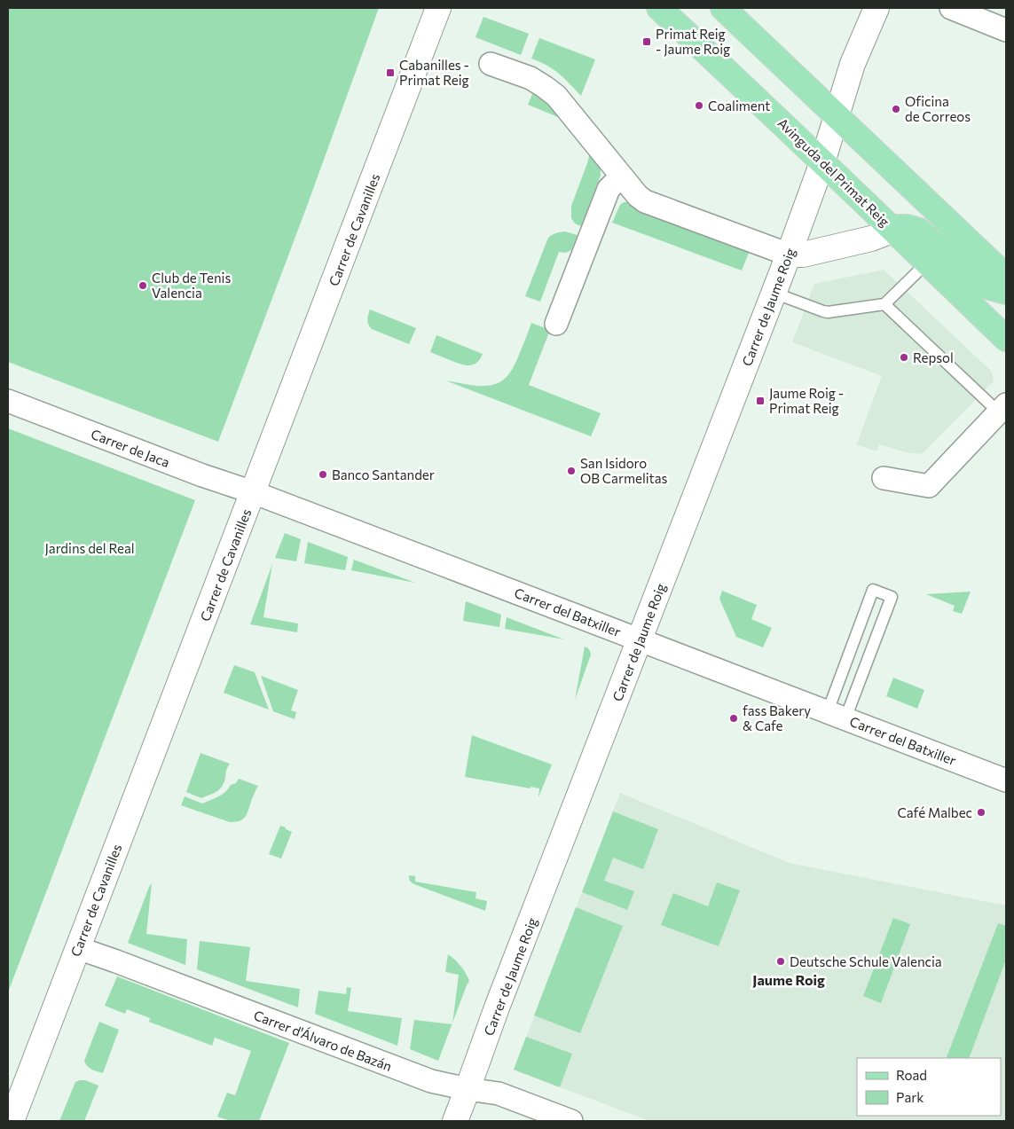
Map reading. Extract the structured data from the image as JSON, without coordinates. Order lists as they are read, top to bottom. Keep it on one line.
{"streets":{"main road":["Avinguda del Primat Reig"],"street":["Carrer de Cavanilles","Carrer de Jaume Roig","Carrer de Jaca","Carrer del Batxiller","Carrer d'Álvaro de Bazán"]},"crossings":[["Avinguda del Primat Reig","Carrer de Jaume Roig"],["Carrer de Cavanilles","Carrer de Jaca"],["Carrer de Cavanilles","Carrer del Batxiller"],["Carrer de Cavanilles","Carrer d'Álvaro de Bazán"],["Carrer de Jaume Roig","Carrer del Batxiller"],["Carrer de Jaume Roig","Carrer d'Álvaro de Bazán"],["Carrer de Jaca","Carrer del Batxiller"]],"districts":["Jaume Roig"],"parks":["Jardins del Real"],"places":{"transit":["Primat Reig - Jaume Roig","Cabanilles - Primat Reig","Jaume Roig - Primat Reig"],"other":["Coaliment","Oficina de Correos","Club de Tenis Valencia","Repsol","San Isidoro OB Carmelitas","Banco Santander","fass Bakery & Cafe","Café Malbec","Deutsche Schule Valencia"]},"legend":["Road","Park"]}
